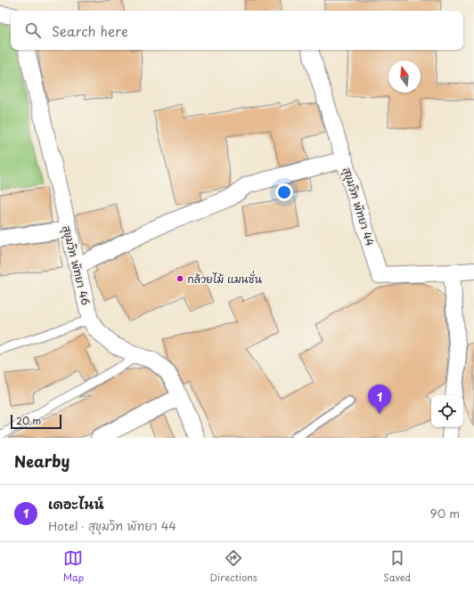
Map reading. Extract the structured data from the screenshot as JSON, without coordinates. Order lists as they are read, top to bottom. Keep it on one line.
{"streets":{"street":["สุขุมวิท พัทยา 44","สุขุมวิท พัทยา 46"]},"places":["กล้วยไม้ แมนชั่น"],"scale_bar":"20 m","north":"top","page":{"search":"Search here","pins":"1","scale":"20 m","heading":"Nearby","list":[{"mark":"1","name":"เดอะไนน์","note":"Hotel · สุขุมวิท พัทยา 44","value":"90 m"}],"nav":["Map","Directions","Saved"]}}
